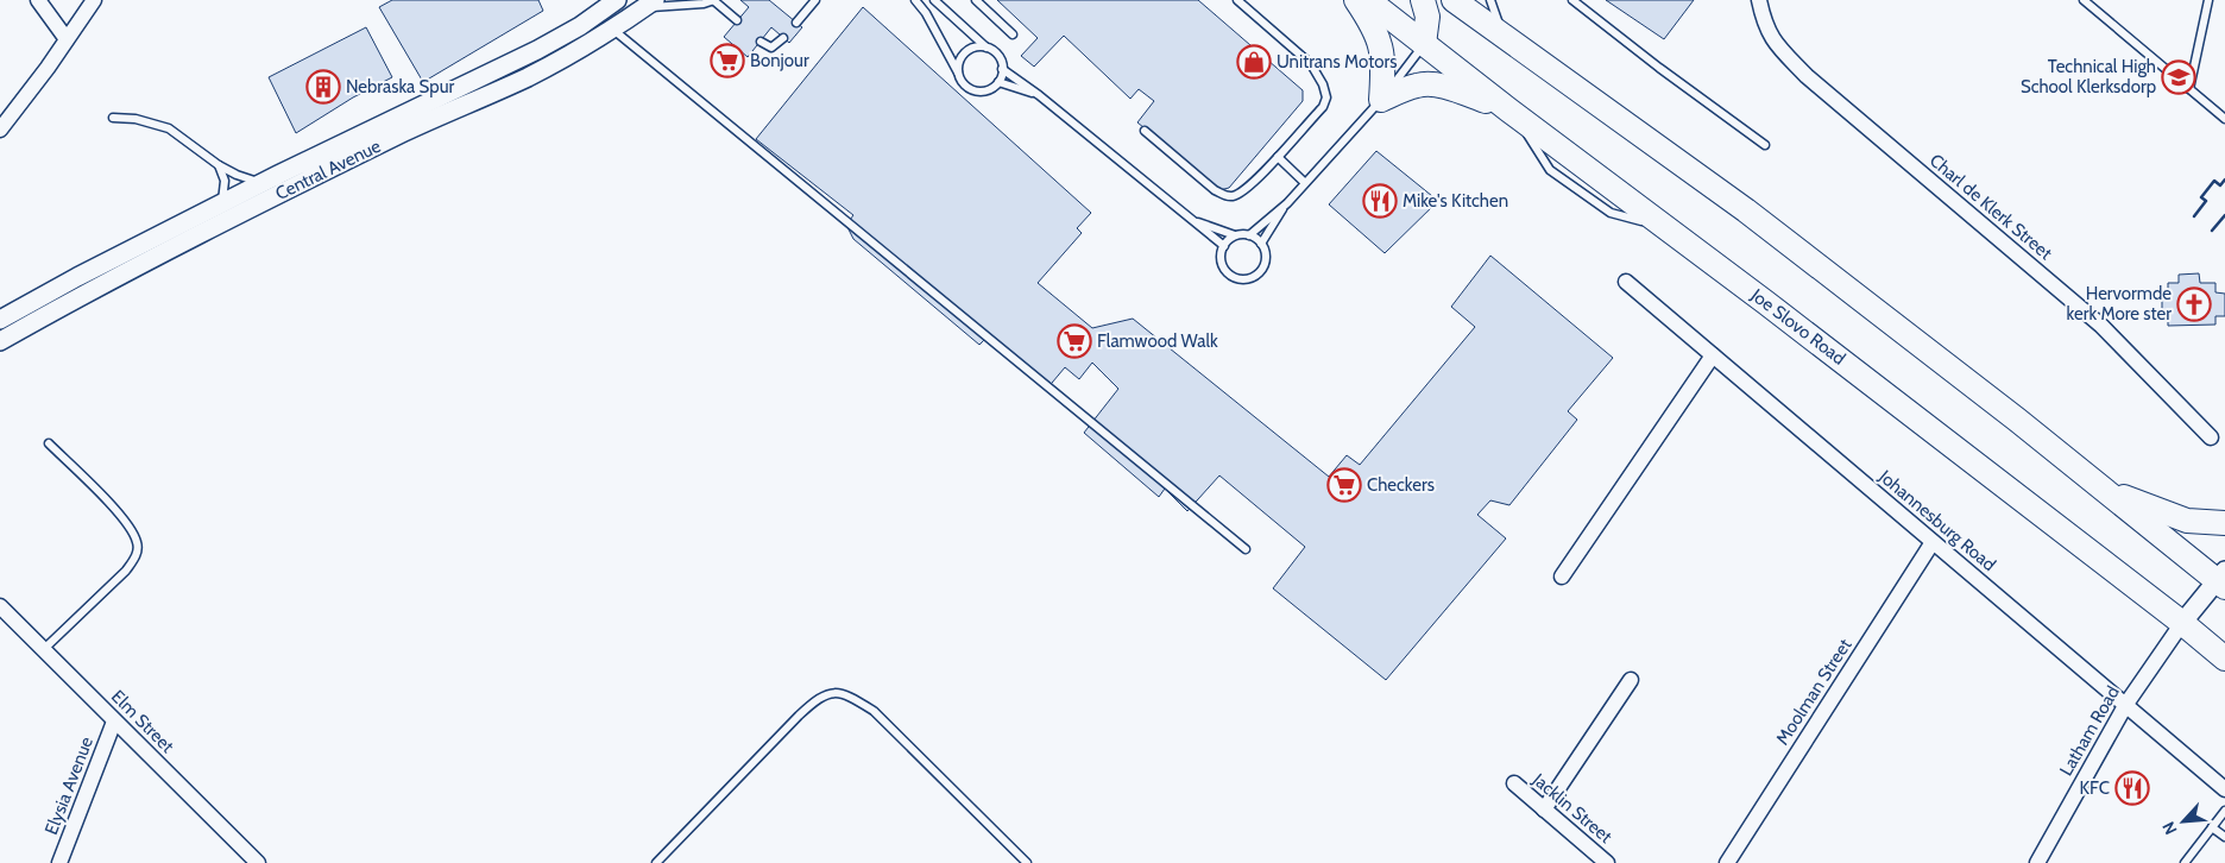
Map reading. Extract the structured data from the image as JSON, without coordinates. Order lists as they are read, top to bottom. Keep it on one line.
{"streets":{"highway":["Joe Slovo Road"],"street":["Central Avenue","Charl de Klerk Street","Johannesburg Road","Moolman Street","Elm Street","Latham Road","Elysia Avenue","Jacklin Street"]},"crossings":[["Joe Slovo Road","Latham Road"],["Johannesburg Road","Moolman Street"],["Johannesburg Road","Latham Road"],["Elm Street","Elysia Avenue"]],"places":{"supermarket":["Bonjour","Flamwood Walk","Checkers"],"shop":["Unitrans Motors"],"school or university":["Technical High School Klerksdorp"],"building":["Nebraska Spur"],"restaurant":["Mike's Kitchen","KFC"],"church":["Hervormde kerk More ster"]},"north":"bottom left"}
